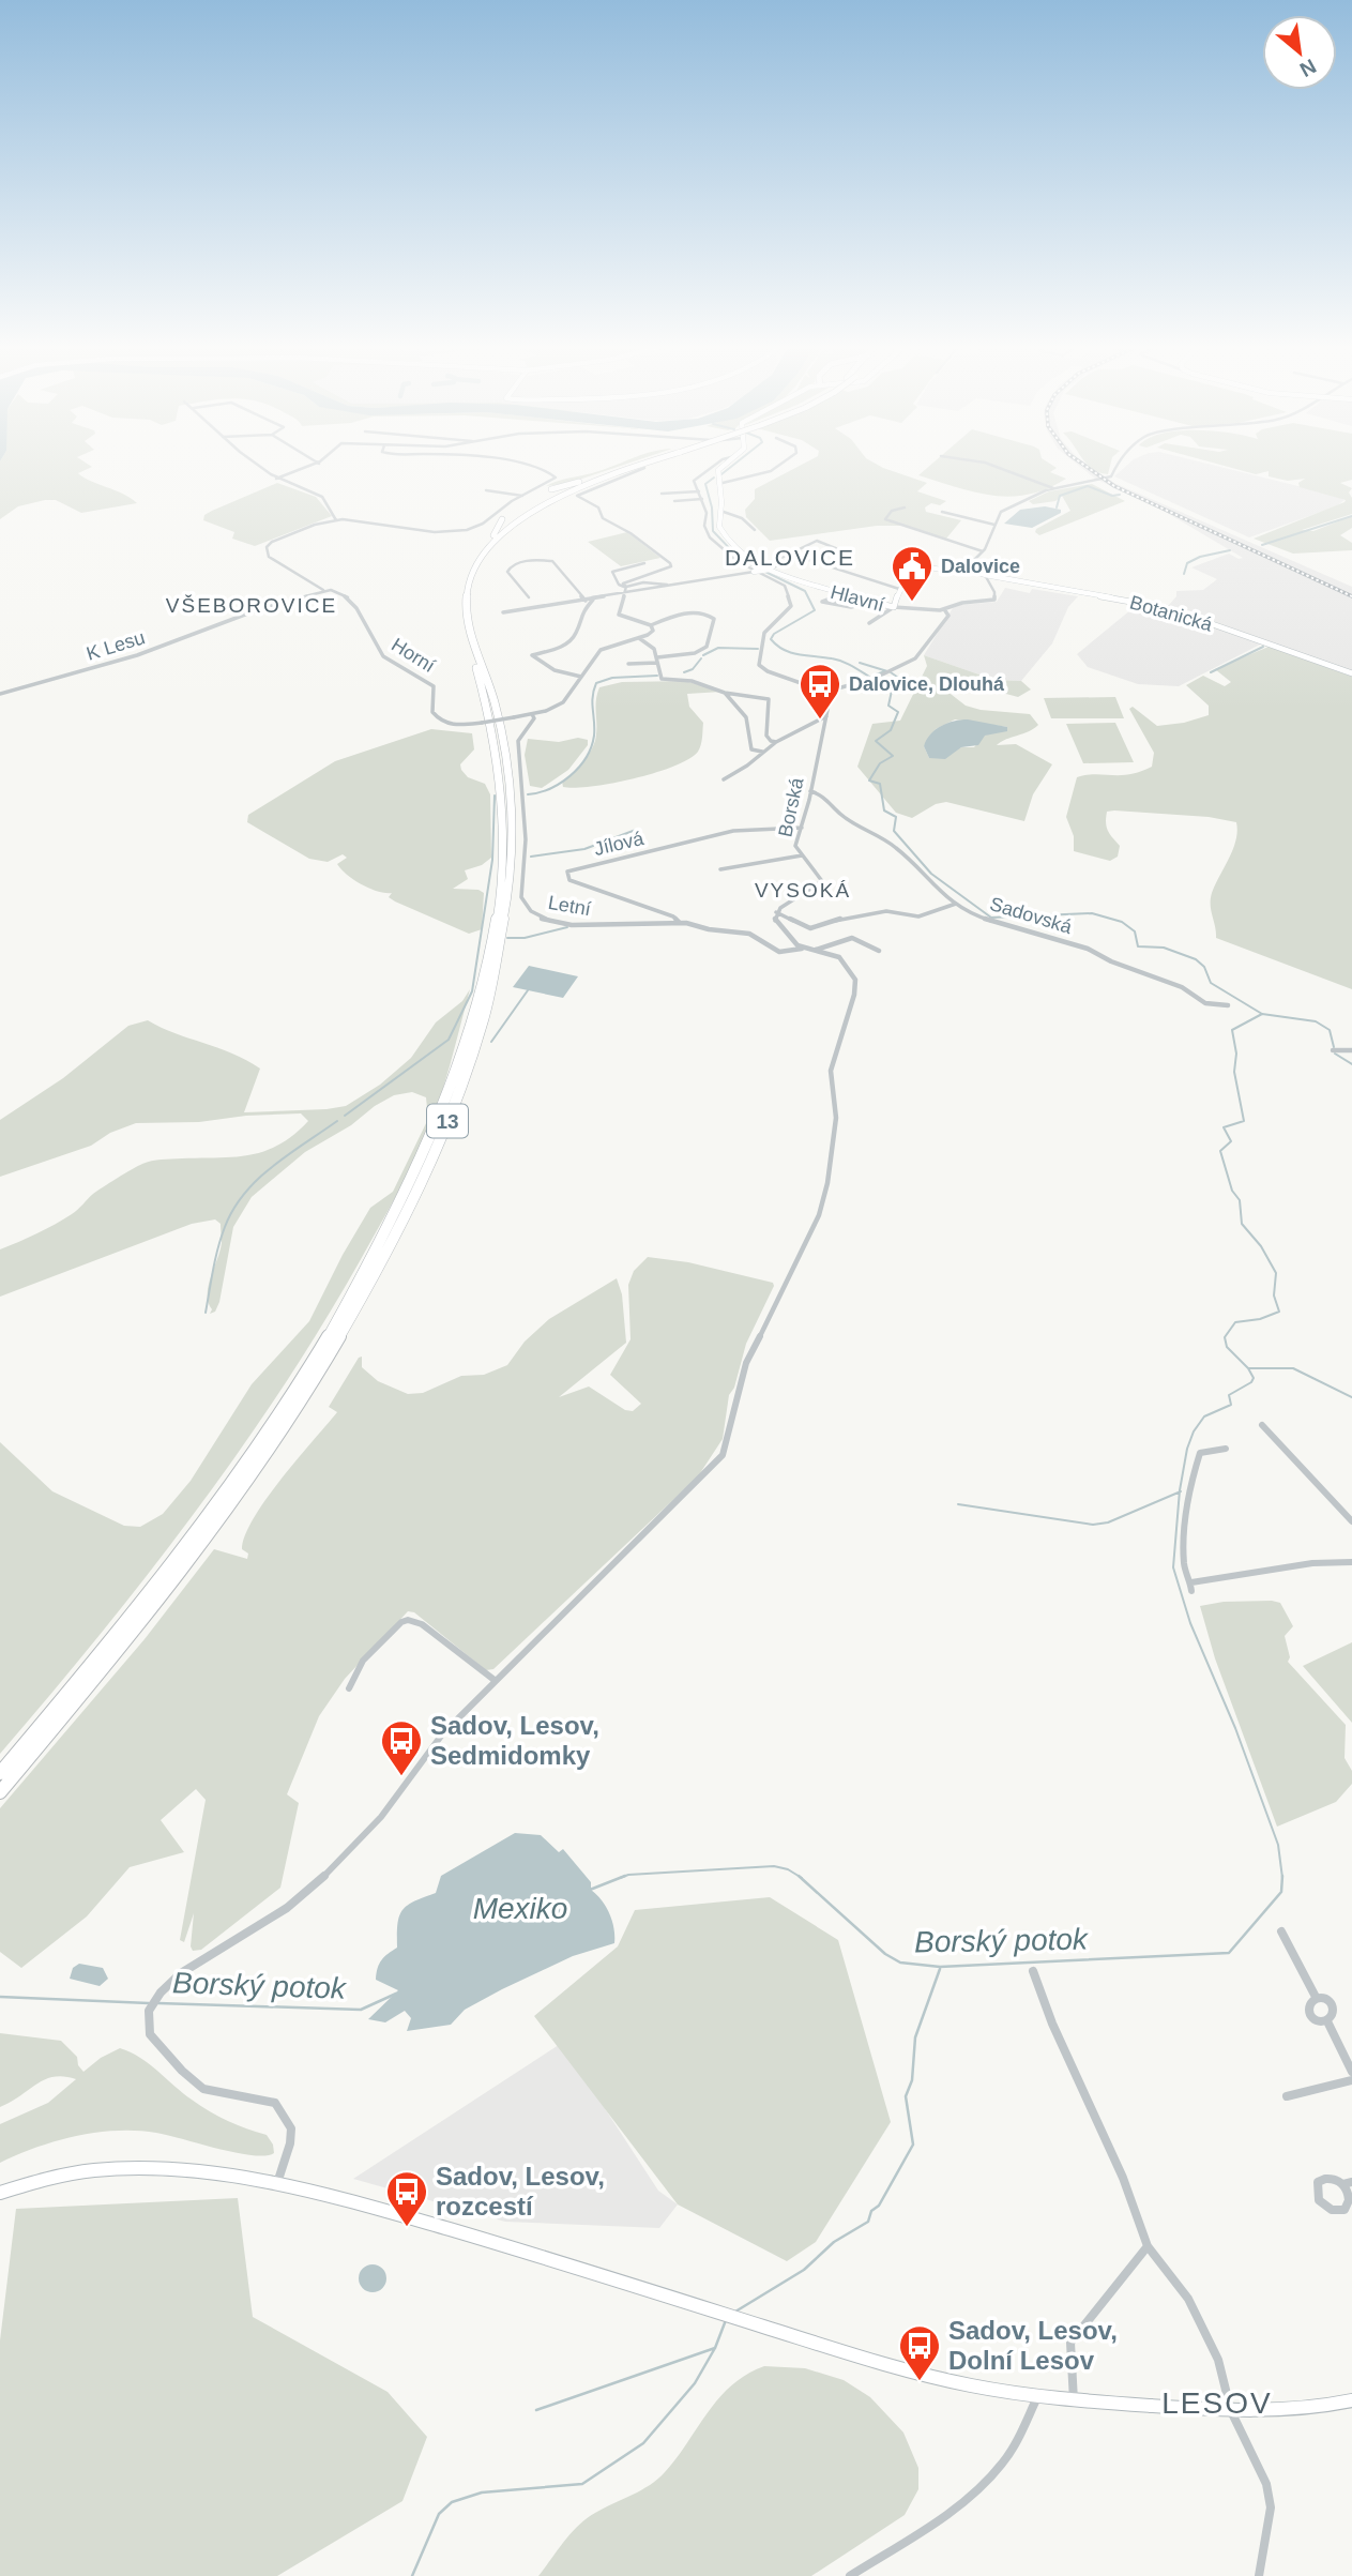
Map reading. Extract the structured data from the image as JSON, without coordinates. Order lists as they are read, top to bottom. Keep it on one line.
{"streets":{"highway":["13"],"street":["Hlavní","Botanická","K Lesu","Horní","Borská","Jílová","Letní","Sadovská"]},"crossings":[["Hlavní","Botanická"],["K Lesu","Horní"],["Horní","Letní"],["Borská","Jílová"],["Borská","Sadovská"],["Jílová","Letní"]],"districts":["DALOVICE","VŠEBOROVICE","VYSOKÁ","LESOV"],"water":["Mexiko","Borský potok"],"places":{"public building":["Dalovice"],"bus stop":["Dalovice, Dlouhá","Sadov, Lesov, Sedmidomky","Sadov, Lesov, rozcestí","Sadov, Lesov, Dolní Lesov"]},"north":"bottom right"}
